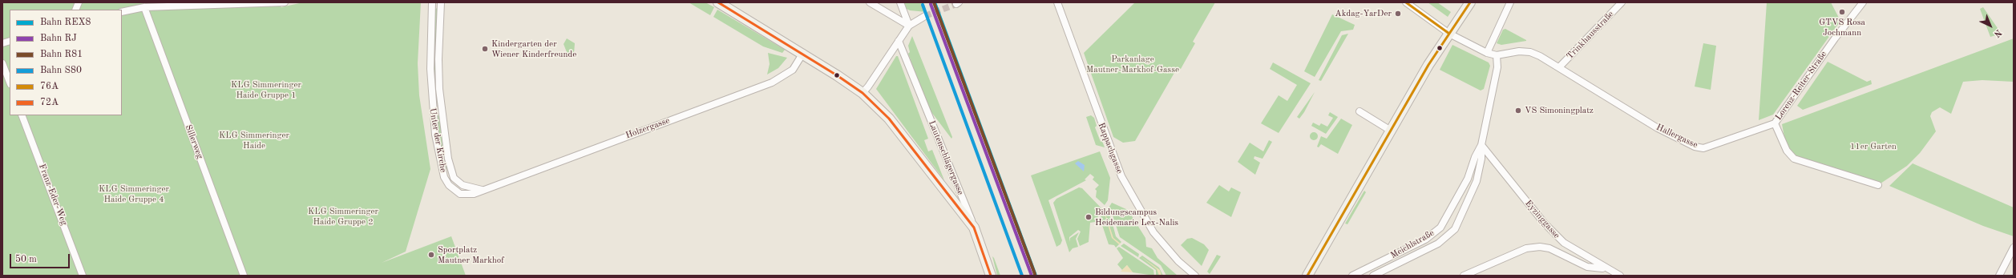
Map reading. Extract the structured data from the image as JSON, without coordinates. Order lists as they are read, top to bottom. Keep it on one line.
{"streets":{"main road":["Lautenschlägergasse"],"street":["Trinkhausstraße","Lorenz-Reiter-Straße","Holzergasse","Hallergasse","Unter der Kirche","Sillerweg","Rappachgasse","Franz-Eder-Weg","Eyzinggasse","Meichlstraße"]},"crossings":[["Trinkhausstraße","Hallergasse"],["Lorenz-Reiter-Straße","Hallergasse"],["Holzergasse","Unter der Kirche"],["Hallergasse","Meichlstraße"],["Eyzinggasse","Meichlstraße"]],"parks":["Parkanlage Mautner-Markhof-Gasse","KLG Simmeringer Haide Gruppe 1","KLG Simmeringer Haide","11er Garten","KLG Simmeringer Haide Gruppe 4","KLG Simmeringer Haide Gruppe 2"],"places":["GTVS Rosa Jochmann","Akdag-YarDer","Kindergarten der Wiener Kinderfreunde","VS Simoningplatz","Bildungscampus Heidemarie Lex-Nalis","Sportplatz Mautner Markhof"],"lines":["rail line REX8","rail line R81","transit line 76A","transit line 72A","rail line RJ","rail line S80"],"legend":["Bahn REX8","Bahn RJ","Bahn R81","Bahn S80","76A","72A"],"scale_bar":"50 m","north":"bottom right"}
